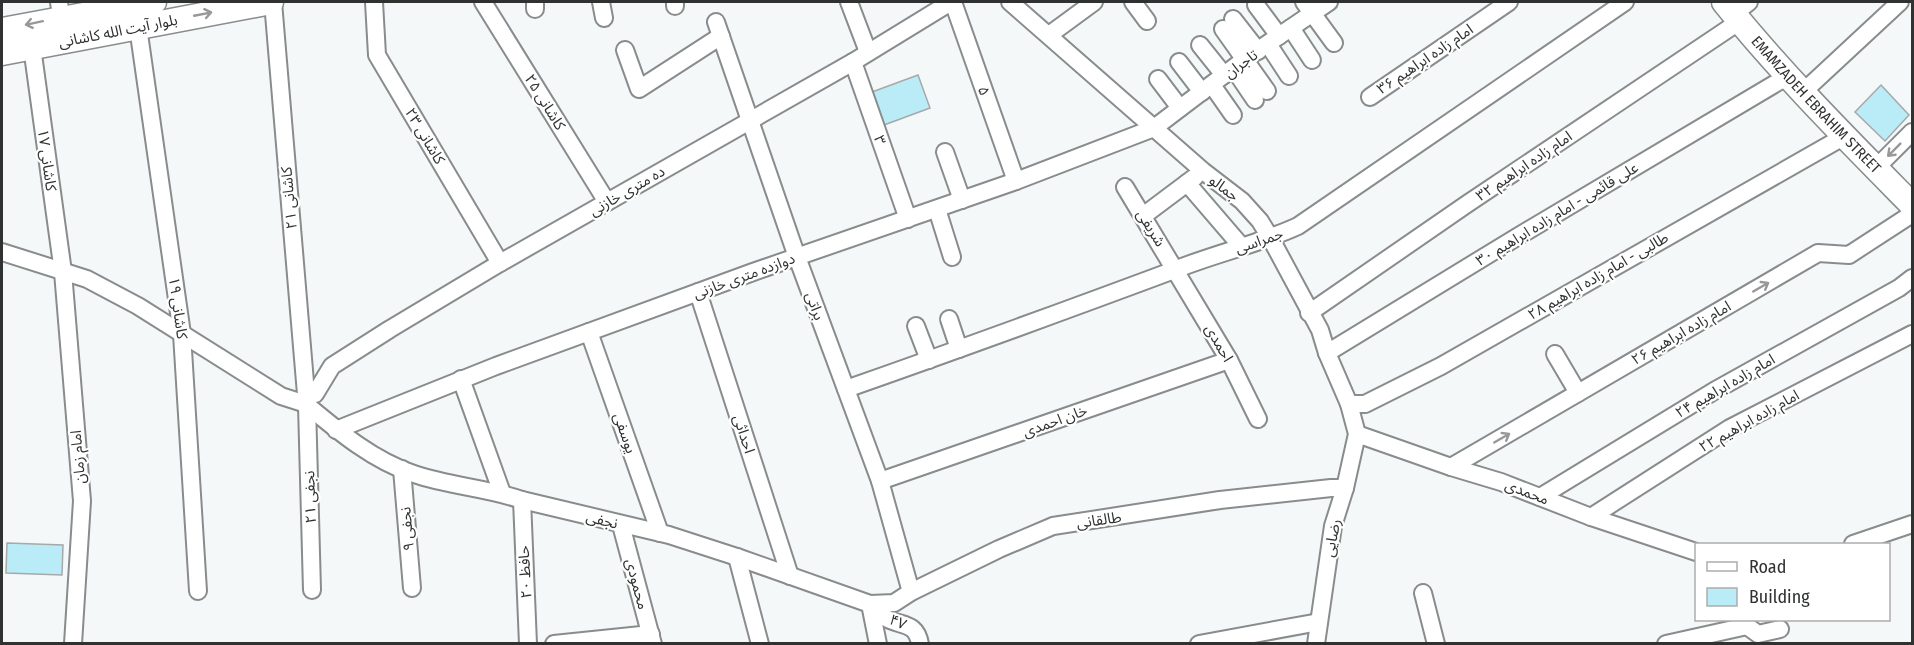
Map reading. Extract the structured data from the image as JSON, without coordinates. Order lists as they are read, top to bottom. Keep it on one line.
{"streets":{"main road":["بلوار آیت الله کاشانی","EMAMZADEH EBRAHIM STREET"],"street":["امام زاده ابراهیم ۳۶","۵","کاشانی ۲۵","کاشانی ۲۳","۳","کاشانی ۱۷","امام زاده ابراهیم ۳۲","جمالو","ده متری خازنی","کاشانی ۲۱","علی قائمی - امام زاده ابراهیم ۳۰","شریفی","جمراسی","دوازده متری خازنی","طالبی - امام زاده ابراهیم ۲۸","براتی","کاشانی ۱۹","امام زاده ابراهیم ۲۶","احمدی","امام زاده ابراهیم ۲۴","خان احمدی","امام زاده ابراهیم ۲۲","یوسفی","احداثی","امام زمان","محمدی","نجفی ۲۱","نجفی","طالقانی","نجفی ۹","رضایی","حافظ ۲۰","محمودی","۴۷"]},"crossings":[["بلوار آیت الله کاشانی","کاشانی ۱۷"],["بلوار آیت الله کاشانی","کاشانی ۲۱"],["بلوار آیت الله کاشانی","کاشانی ۱۹"],["۵","ده متری خازنی"],["۵","دوازده متری خازنی"],["کاشانی ۲۵","ده متری خازنی"],["EMAMZADEH EBRAHIM STREET","امام زاده ابراهیم ۳۲"],["EMAMZADEH EBRAHIM STREET","علی قائمی - امام زاده ابراهیم ۳۰"],["EMAMZADEH EBRAHIM STREET","طالبی - امام زاده ابراهیم ۲۸"],["کاشانی ۲۳","ده متری خازنی"],["۳","ده متری خازنی"],["۳","دوازده متری خازنی"],["کاشانی ۱۷","امام زمان"],["امام زاده ابراهیم ۳۲","جمالو"],["جمالو","علی قائمی - امام زاده ابراهیم ۳۰"],["جمالو","جمراسی"],["جمالو","دوازده متری خازنی"],["جمالو","طالبی - امام زاده ابراهیم ۲۸"],["جمالو","محمدی"],["جمالو","رضایی"],["ده متری خازنی","کاشانی ۲۱"],["ده متری خازنی","براتی"],["ده متری خازنی","نجفی ۲۱"],["ده متری خازنی","نجفی"],["کاشانی ۲۱","نجفی ۲۱"],["کاشانی ۲۱","نجفی"],["شریفی","جمراسی"],["شریفی","احمدی"],["جمراسی","براتی"],["جمراسی","احمدی"],["دوازده متری خازنی","براتی"],["دوازده متری خازنی","یوسفی"],["دوازده متری خازنی","احداثی"],["دوازده متری خازنی","نجفی"],["براتی","خان احمدی"],["براتی","طالقانی"],["امام زاده ابراهیم ۲۶","محمدی"],["احمدی","خان احمدی"],["امام زاده ابراهیم ۲۴","محمدی"],["امام زاده ابراهیم ۲۲","محمدی"],["یوسفی","نجفی"],["احداثی","نجفی"],["محمدی","رضایی"],["نجفی ۲۱","نجفی"],["نجفی","طالقانی"],["نجفی","نجفی ۹"],["نجفی","حافظ ۲۰"],["نجفی","محمودی"],["نجفی","۴۷"],["طالقانی","رضایی"],["طالقانی","۴۷"]],"one_way":["بلوار آیت الله کاشانی","امام زاده ابراهیم ۲۶"],"legend":["Road","Building"]}
